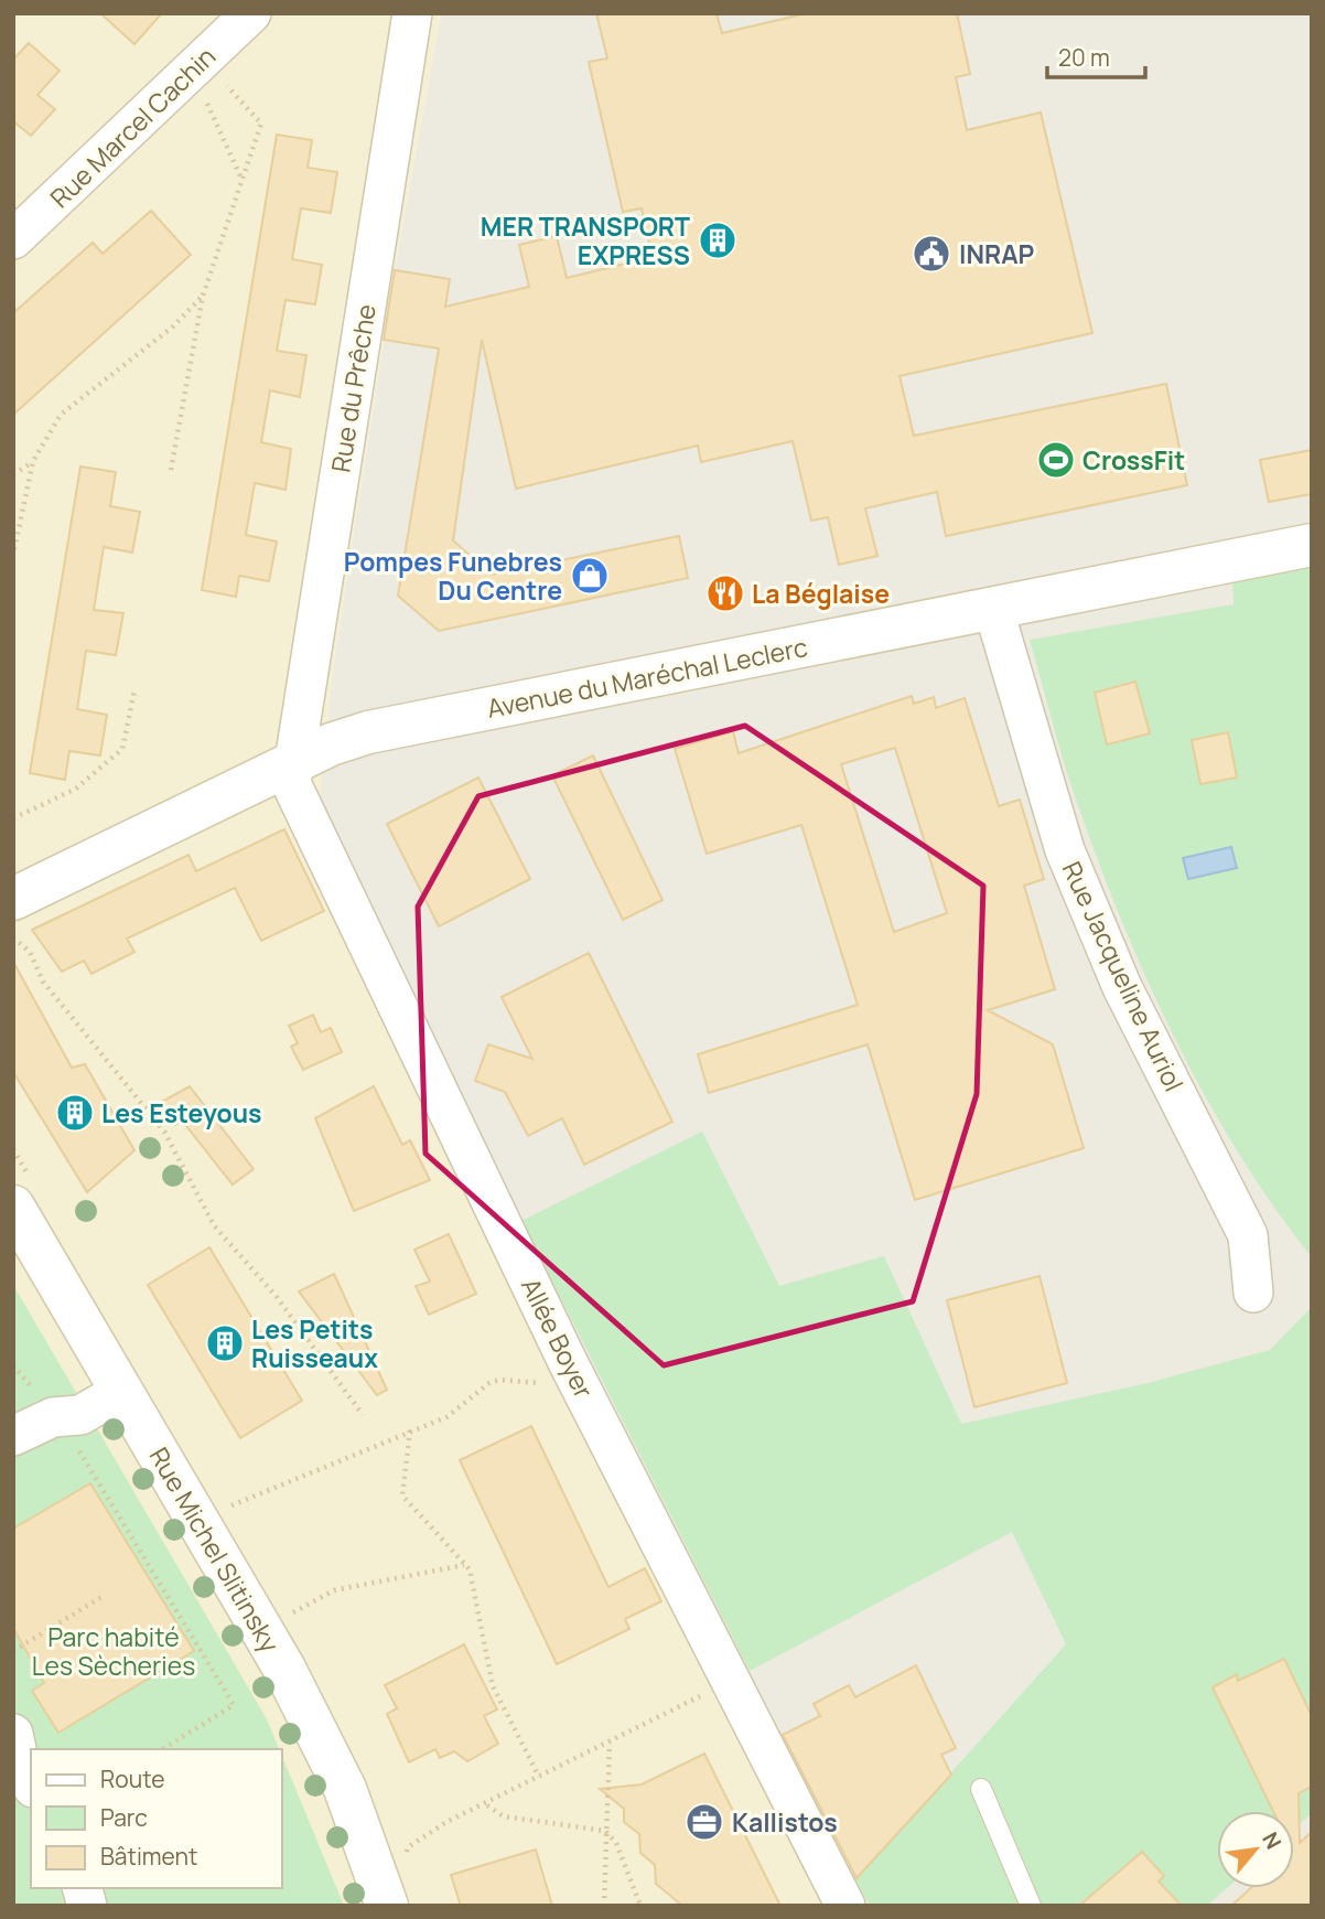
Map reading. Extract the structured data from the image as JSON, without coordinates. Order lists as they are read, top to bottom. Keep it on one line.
{"streets":{"street":["Rue Marcel Cachin","Rue du Prêche","Avenue du Maréchal Leclerc","Rue Jacqueline Auriol","Allée Boyer","Rue Michel Slitinsky"]},"crossings":[["Rue du Prêche","Avenue du Maréchal Leclerc"],["Rue du Prêche","Allée Boyer"],["Avenue du Maréchal Leclerc","Rue Jacqueline Auriol"],["Avenue du Maréchal Leclerc","Allée Boyer"]],"parks":["Parc habité Les Sècheries"],"places":{"building":["MER TRANSPORT EXPRESS","Les Esteyous","Les Petits Ruisseaux"],"public building":["INRAP"],"sports":["CrossFit"],"shop":["Pompes Funebres Du Centre"],"restaurant":["La Béglaise"],"office":["Kallistos"]},"legend":["Route","Parc","Bâtiment"],"scale_bar":"20 m","north":"top right"}
